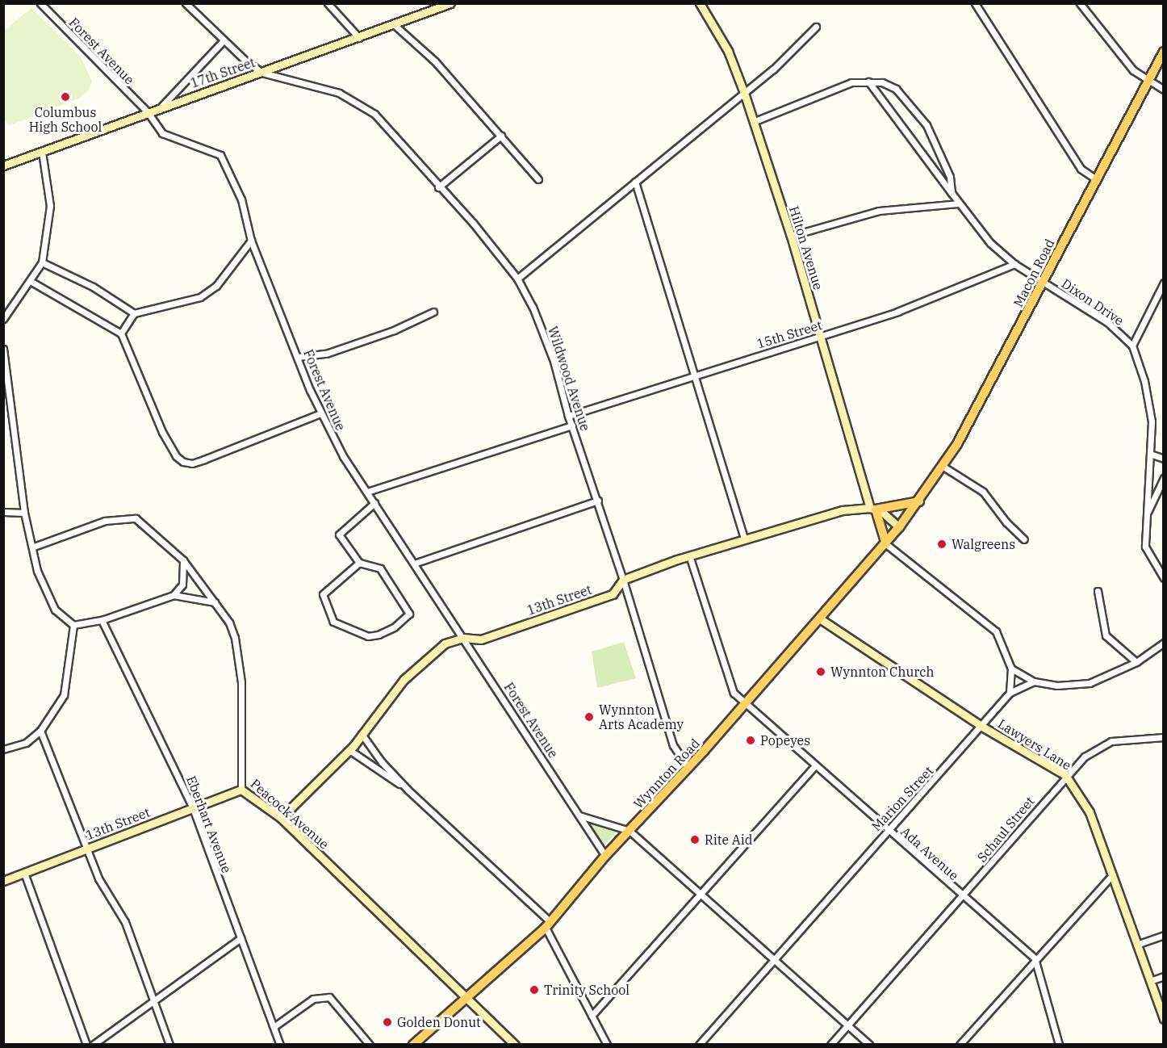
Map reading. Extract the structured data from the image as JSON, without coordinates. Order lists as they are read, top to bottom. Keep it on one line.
{"streets":{"main road":["Macon Road","Wynnton Road"],"street":["Forest Avenue","17th Street","Hilton Avenue","Dixon Drive","15th Street","Wildwood Avenue","13th Street","Lawyers Lane","Marion Street","Peacock Avenue","Eberhart Avenue","Schaul Street","Ada Avenue"]},"crossings":[["Forest Avenue","17th Street"],["Forest Avenue","13th Street"],["Forest Avenue","Wynnton Road"],["17th Street","Wildwood Avenue"],["Hilton Avenue","Dixon Drive"],["Hilton Avenue","15th Street"],["Hilton Avenue","13th Street"],["Macon Road","Dixon Drive"],["Macon Road","Wynnton Road"],["Dixon Drive","15th Street"],["15th Street","Wildwood Avenue"],["Wildwood Avenue","13th Street"],["Wildwood Avenue","Wynnton Road"],["13th Street","Peacock Avenue"],["13th Street","Eberhart Avenue"],["13th Street","Ada Avenue"],["Lawyers Lane","Wynnton Road"],["Lawyers Lane","Marion Street"],["Lawyers Lane","Schaul Street"],["Wynnton Road","Peacock Avenue"],["Wynnton Road","Ada Avenue"],["Marion Street","Ada Avenue"],["Schaul Street","Ada Avenue"]],"places":["Columbus High School","Walgreens","Wynnton Church","Wynnton Arts Academy","Popeyes","Rite Aid","Trinity School","Golden Donut"]}
